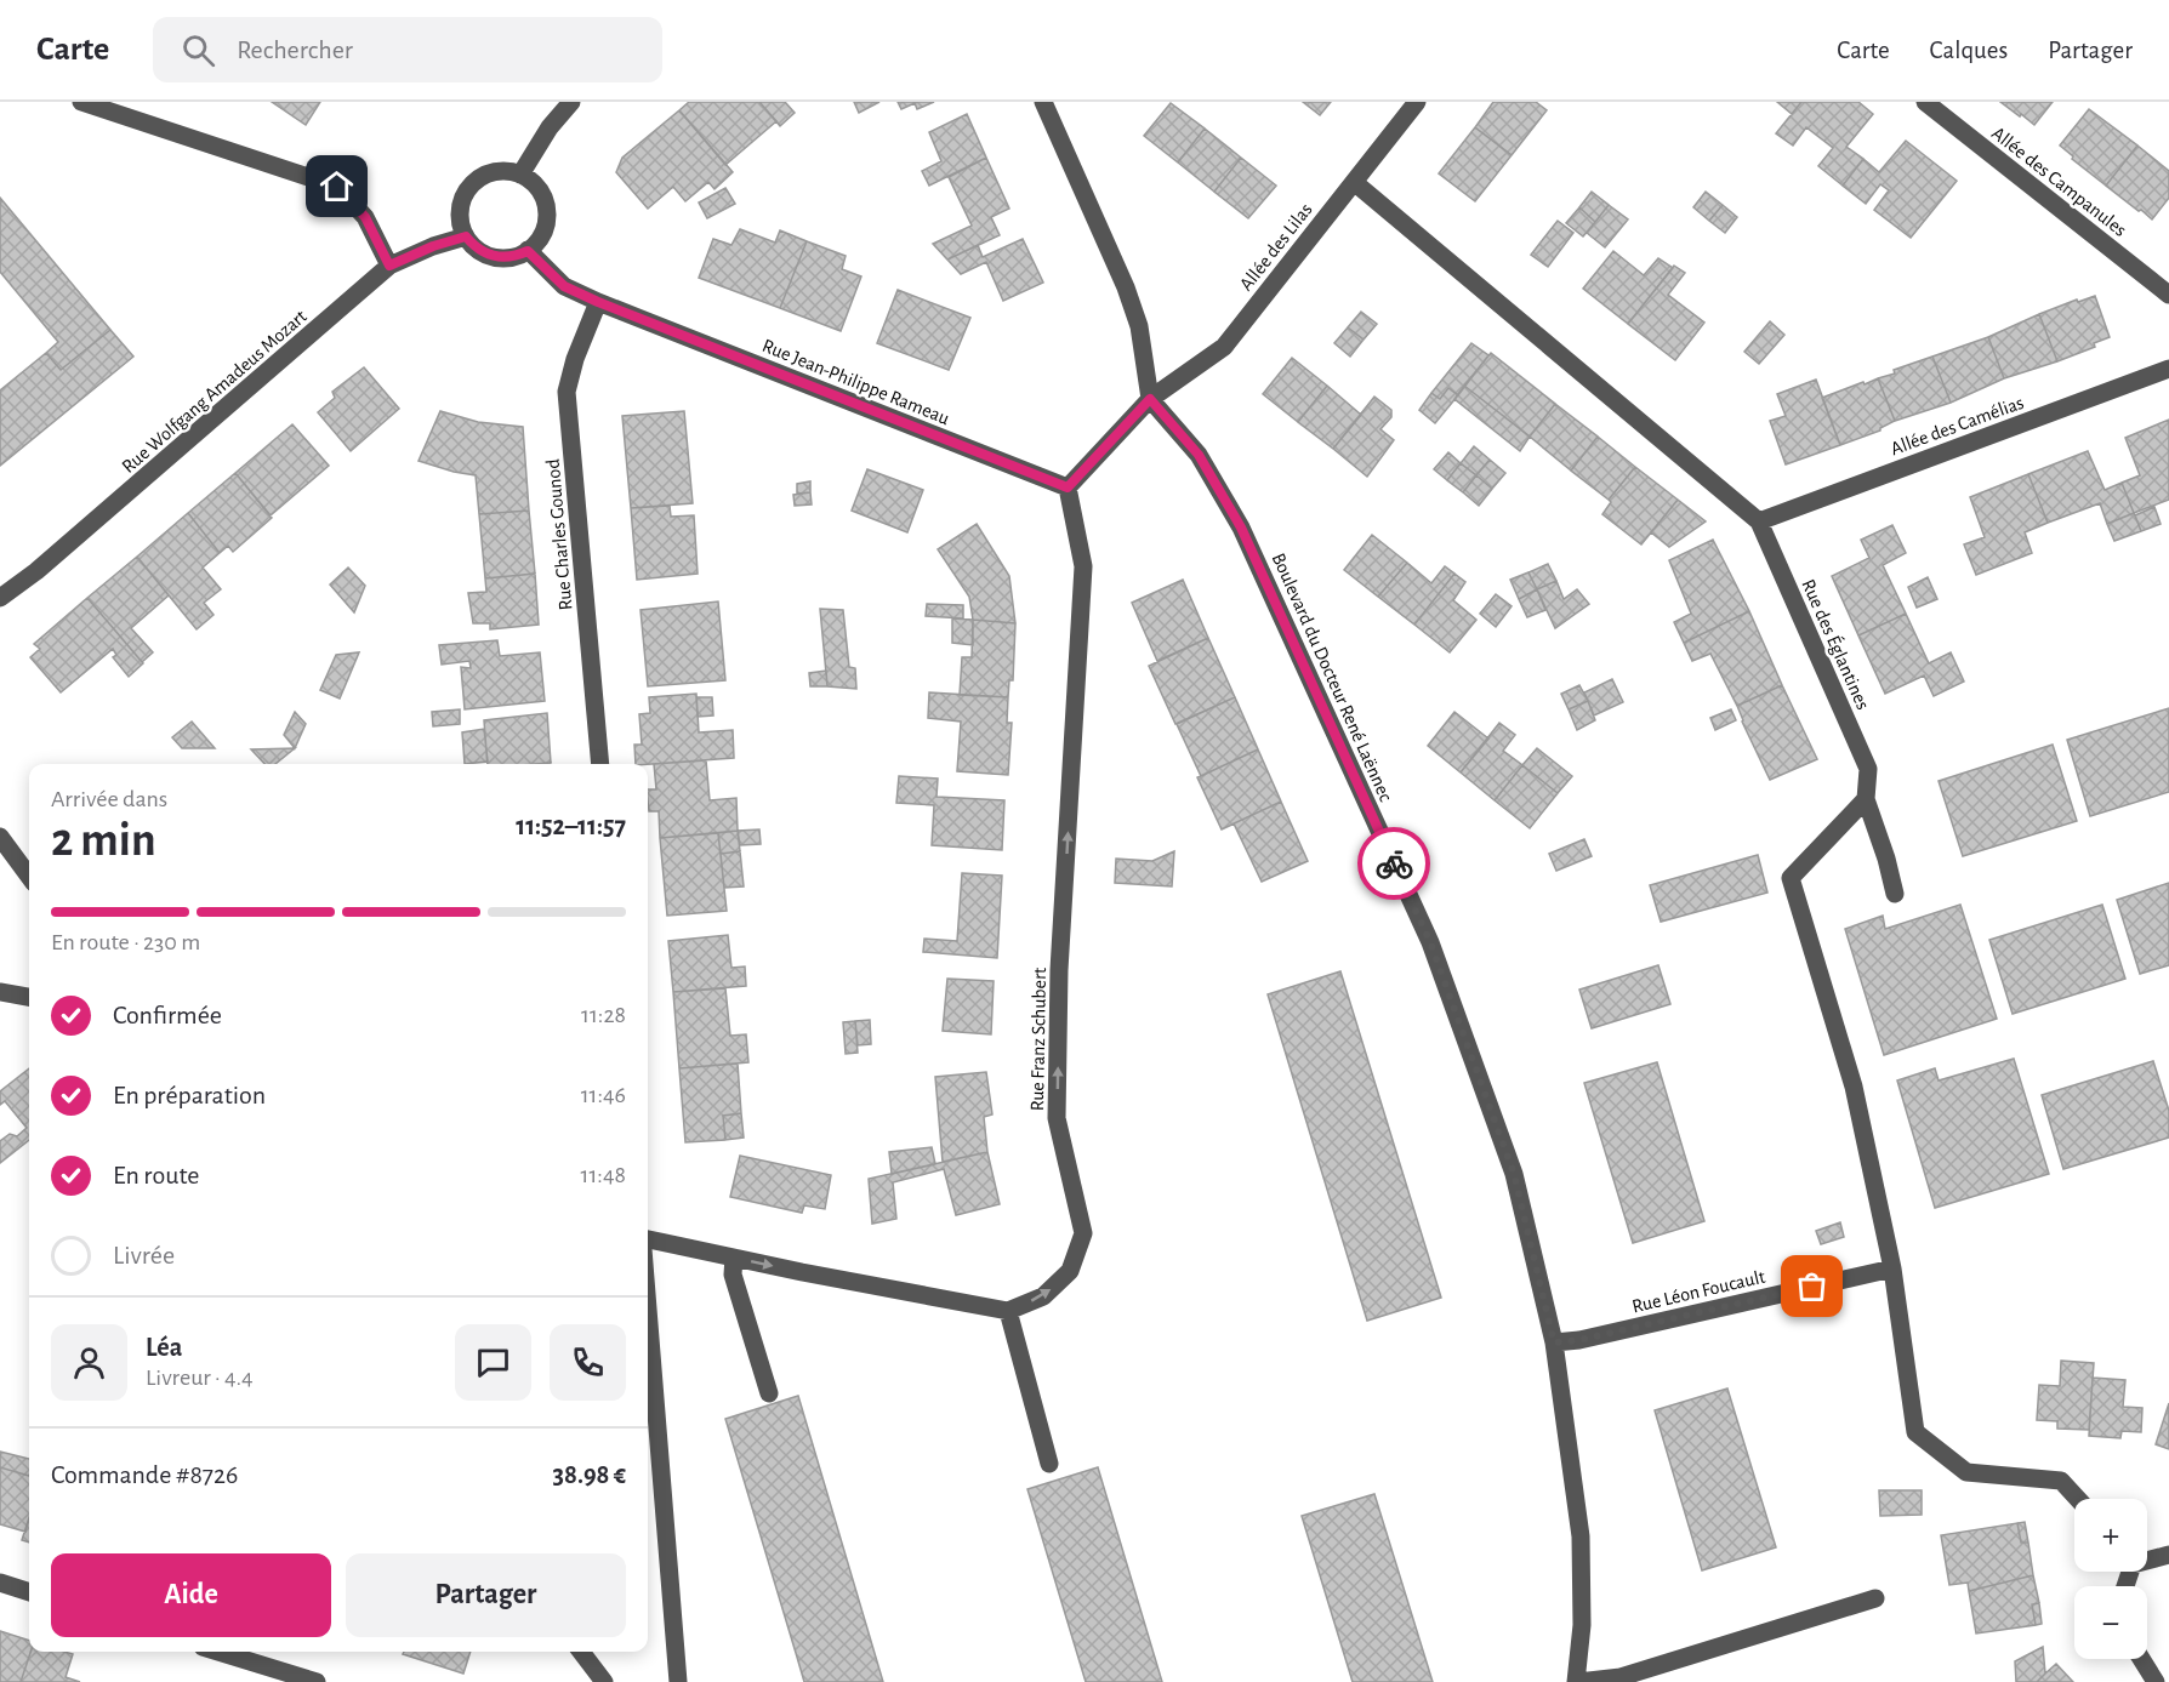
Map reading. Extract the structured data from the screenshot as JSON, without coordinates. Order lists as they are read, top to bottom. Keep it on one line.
{"streets":{"street":["Allée des Campanules","Allée des Lilas","Rue Jean-Philippe Rameau","Rue Wolfgang Amadeus Mozart","Allée des Camélias","Rue Charles Gounod","Rue des Églantines","Boulevard du Docteur René Laënnec","Rue Franz Schubert","Rue Léon Foucault"]},"crossings":[["Allée des Lilas","Rue des Églantines"],["Allée des Lilas","Boulevard du Docteur René Laënnec"],["Rue Jean-Philippe Rameau","Rue Wolfgang Amadeus Mozart"],["Rue Jean-Philippe Rameau","Rue Charles Gounod"],["Rue Jean-Philippe Rameau","Rue Franz Schubert"],["Allée des Camélias","Rue des Églantines"],["Boulevard du Docteur René Laënnec","Rue Léon Foucault"]],"one_way":["Rue Franz Schubert"],"page":{"header":"Carte","search":"Rechercher","nav":["Carte","Calques","Partager"],"heading":["2 min","Arrivée dans","11:52–11:57"],"panel":["Léa","Livreur · 4.4","Commande #8726","38.98 €"],"bar":"En route · 230 m","list":[["Confirmée","11:28"],["En préparation","11:46"],["En route","11:48"],"Livrée"],"map_buttons":["+","−"],"buttons":["Aide","Partager"]}}
